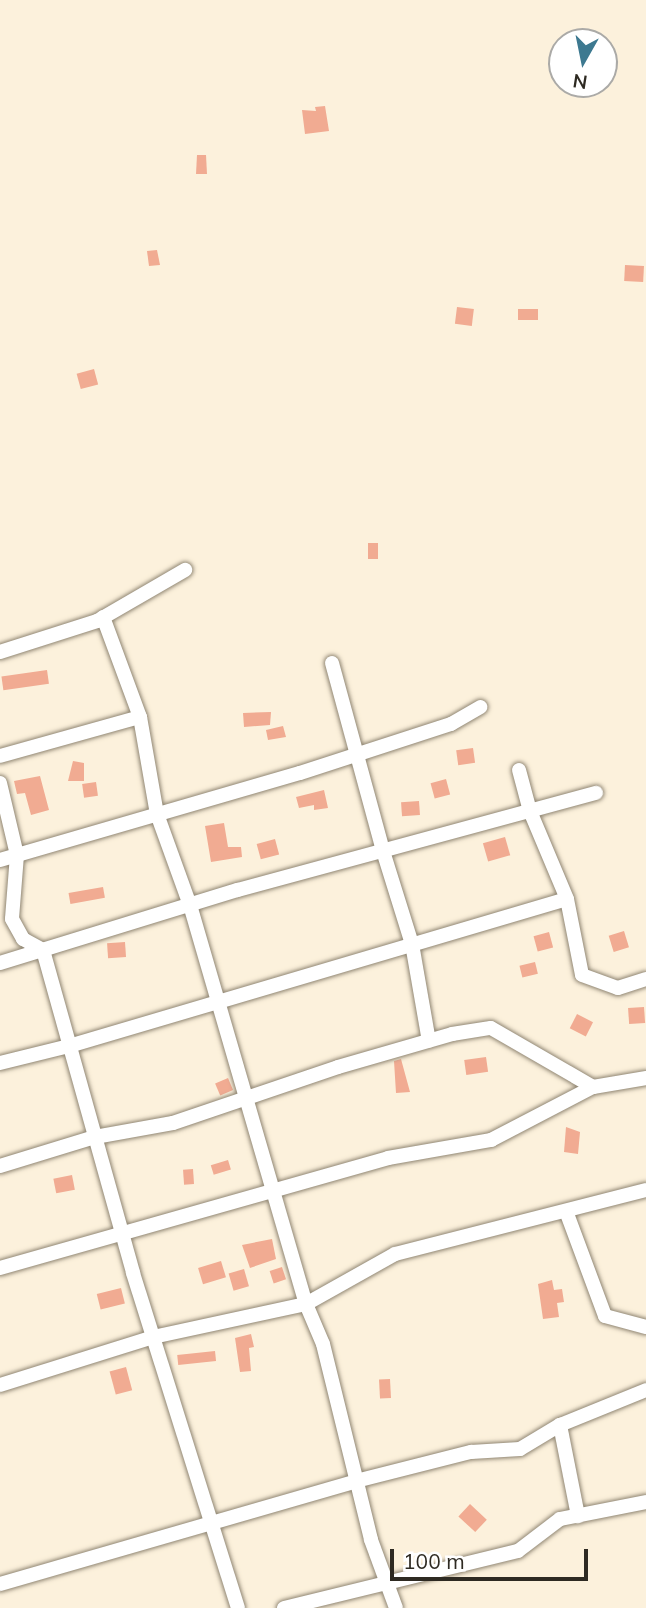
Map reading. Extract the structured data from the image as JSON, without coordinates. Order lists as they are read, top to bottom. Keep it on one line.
{"scale_bar":"100 m","north":"bottom"}
